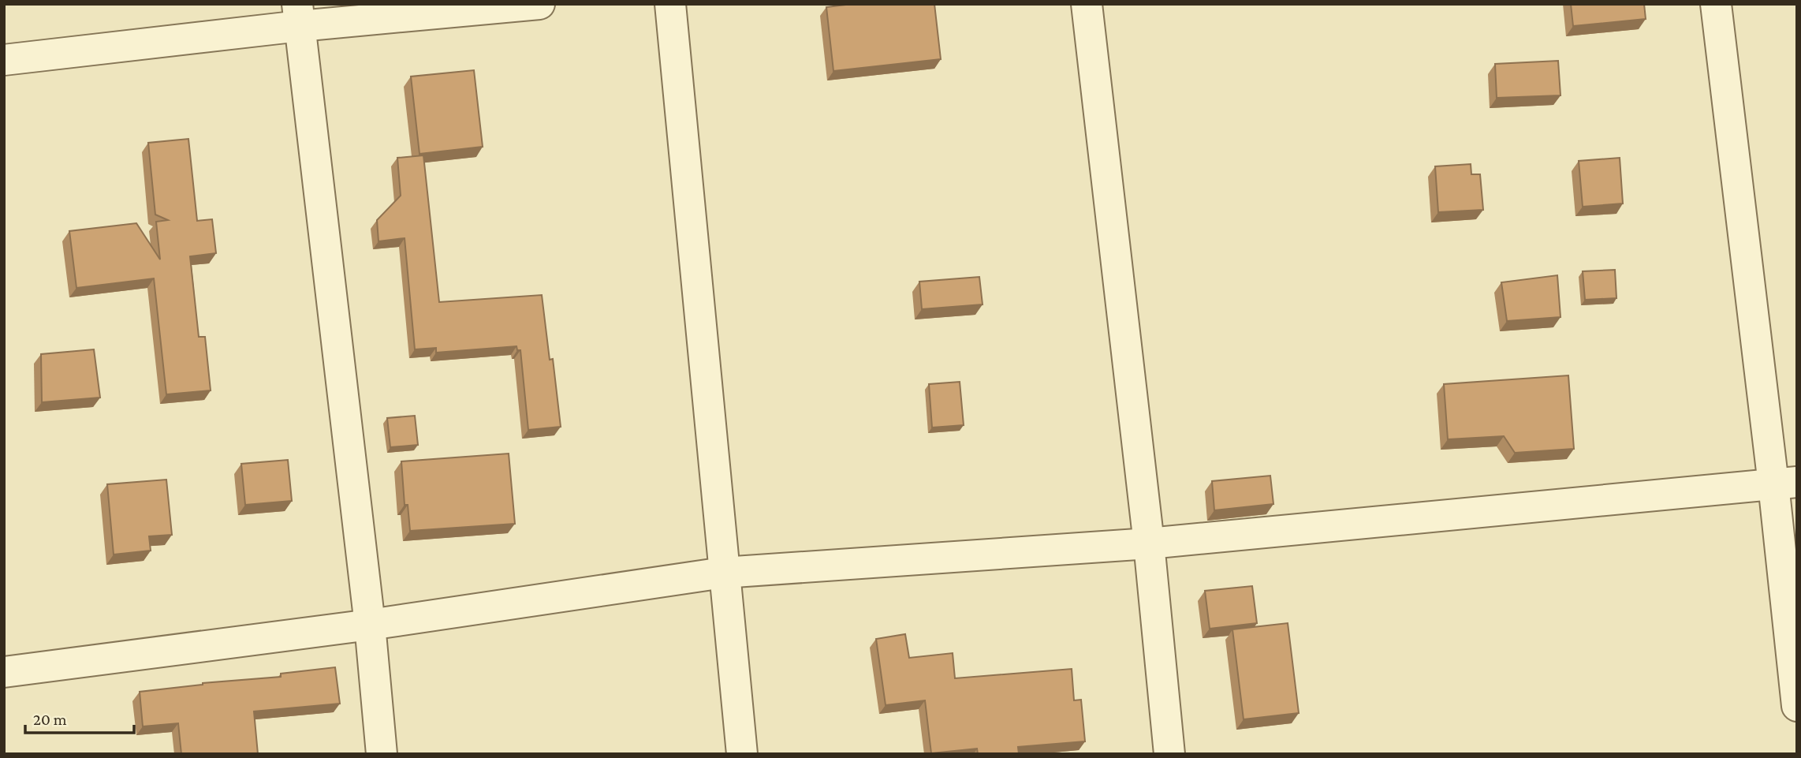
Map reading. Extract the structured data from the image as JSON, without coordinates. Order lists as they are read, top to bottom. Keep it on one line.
{"scale_bar":"20 m"}
